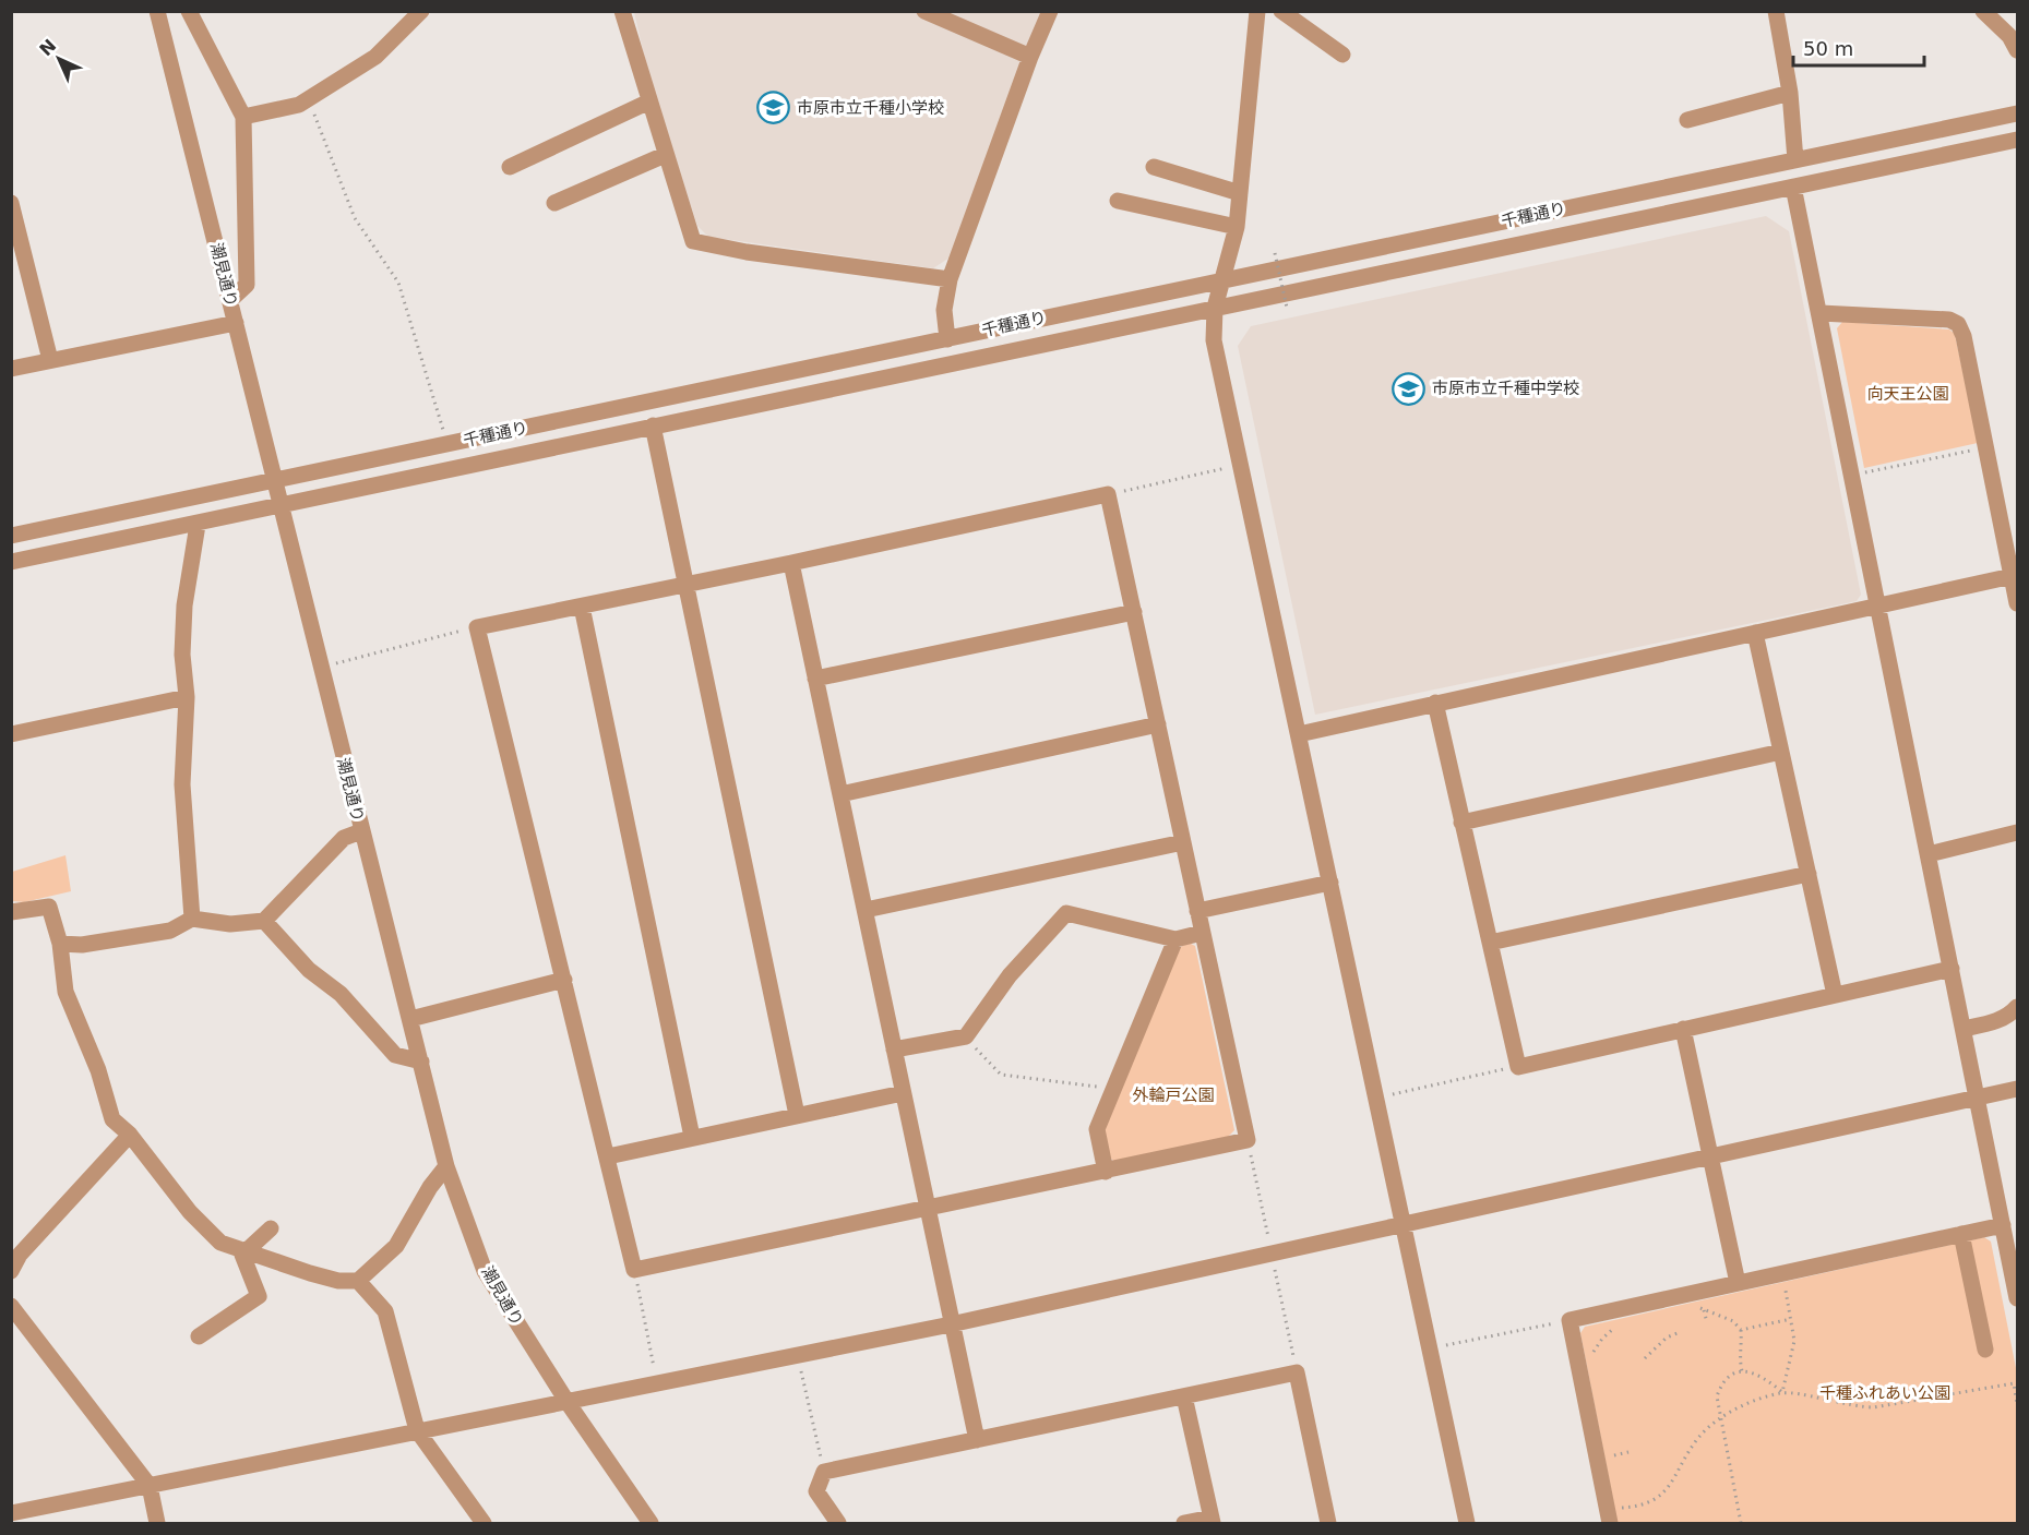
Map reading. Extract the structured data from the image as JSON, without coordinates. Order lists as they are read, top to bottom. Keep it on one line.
{"streets":{"street":["千種通り","潮見通り"]},"crossings":[["千種通り","潮見通り"]],"parks":["向天王公園","外輪戸公園","千種ふれあい公園"],"places":{"school or university":["市原市立千種小学校","市原市立千種中学校"]},"scale_bar":"50 m","north":"top left"}
